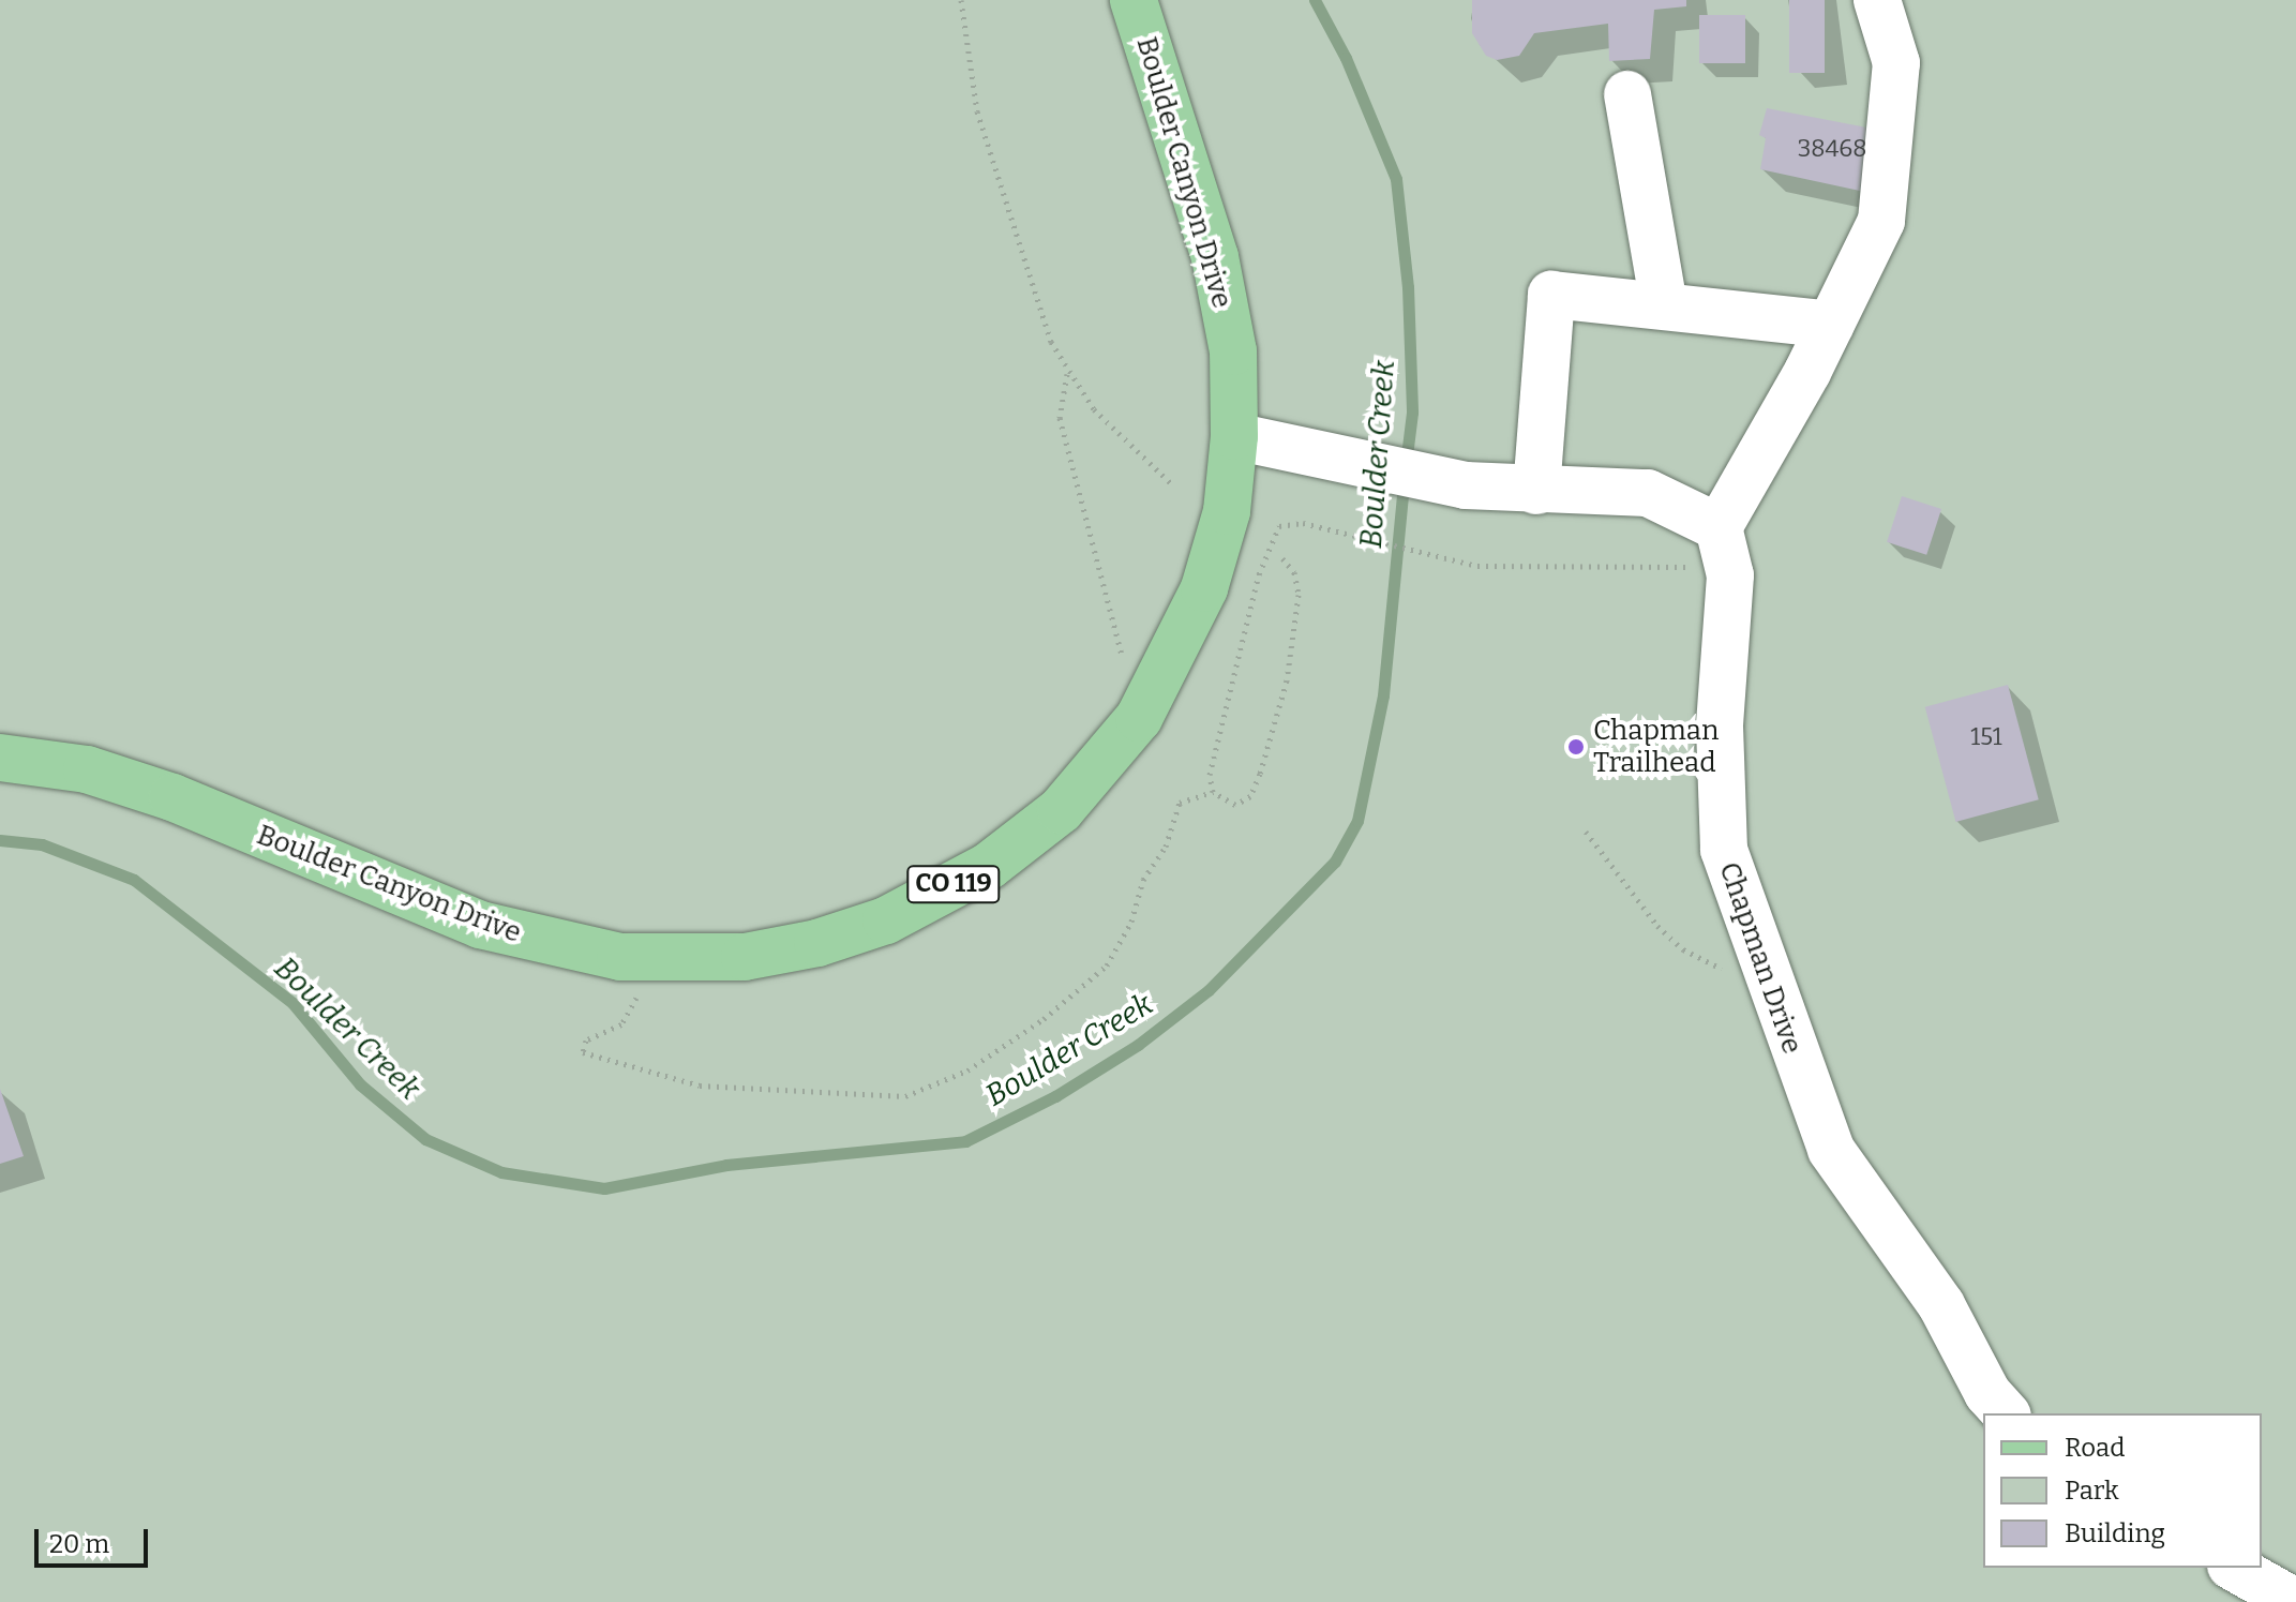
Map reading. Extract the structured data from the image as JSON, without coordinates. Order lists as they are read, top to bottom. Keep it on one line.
{"streets":{"main road":["Boulder Canyon Drive","CO 119"],"lane":["Chapman Drive"]},"water":["Boulder Creek"],"places":["Chapman Trailhead"],"house_numbers":["38468","151"],"legend":["Road","Park","Building"],"scale_bar":"20 m"}
